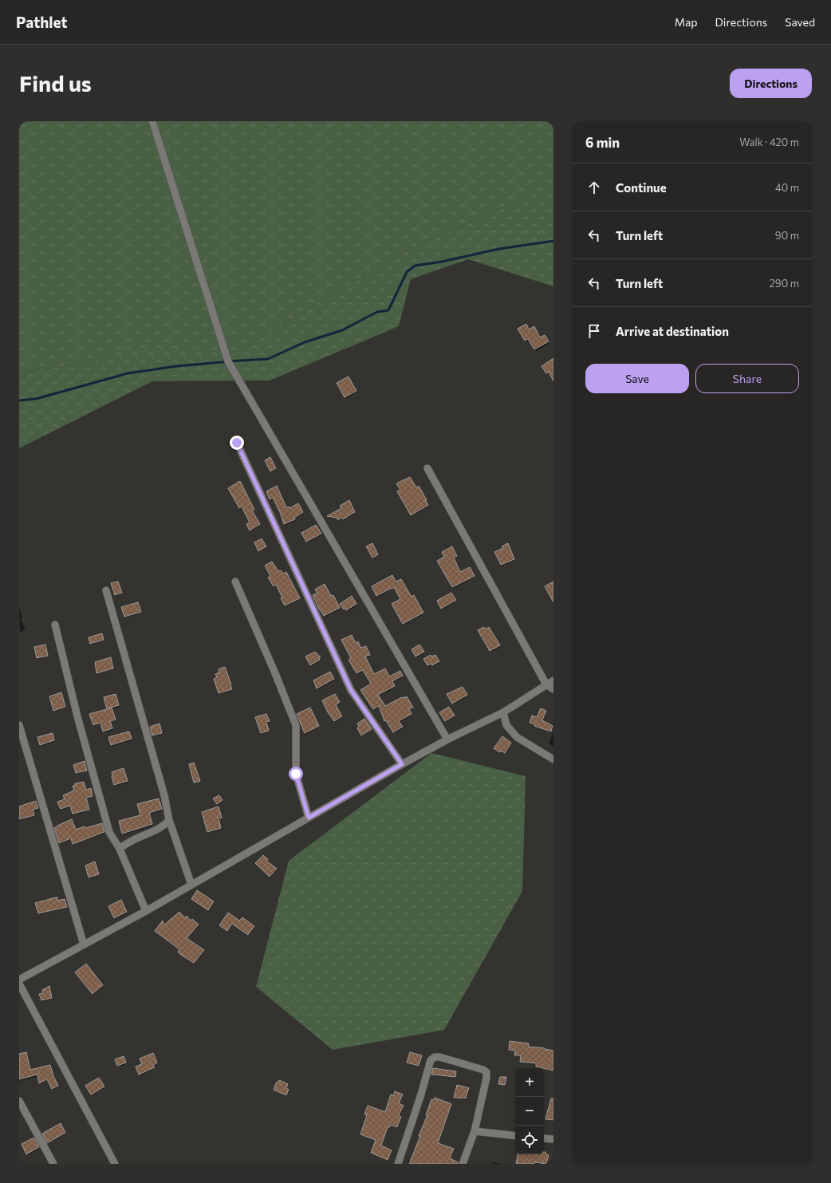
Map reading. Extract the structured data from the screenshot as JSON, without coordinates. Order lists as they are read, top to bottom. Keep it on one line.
{"page":{"header":"Pathlet","nav":["Map","Directions","Saved"],"buttons":["Directions",["Save","Share"]],"title":"Find us","heading":["6 min","Walk · 420 m"],"list":[["Continue","40 m"],["Turn left","90 m"],["Turn left","290 m"],"Arrive at destination"],"map_buttons":["+","−"]}}
